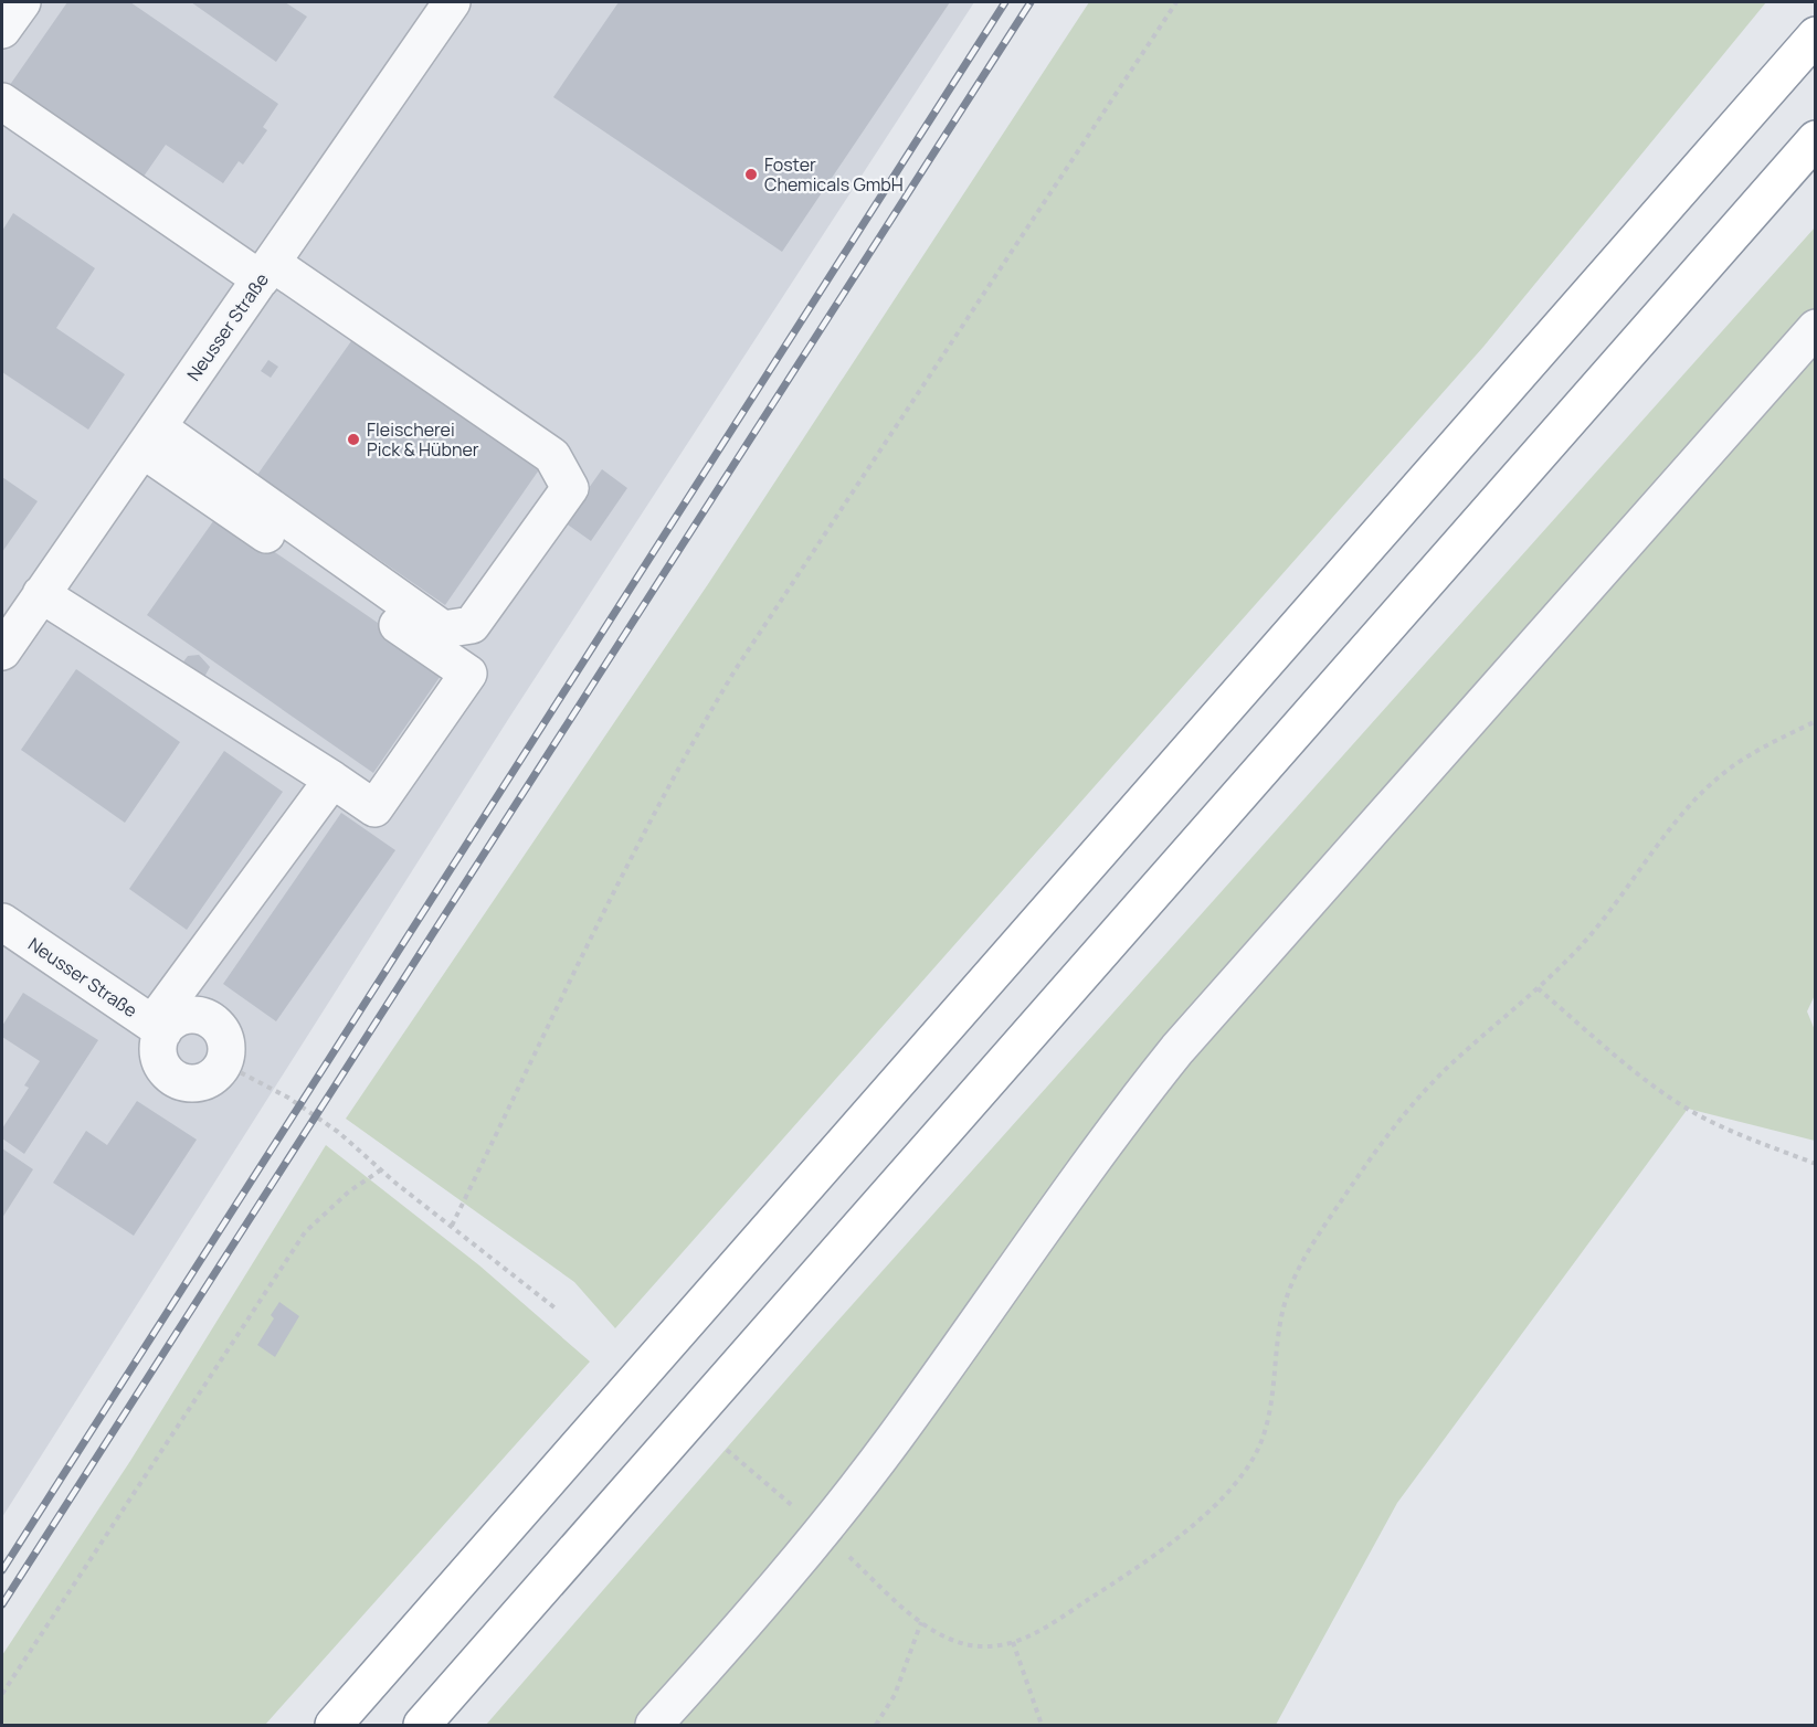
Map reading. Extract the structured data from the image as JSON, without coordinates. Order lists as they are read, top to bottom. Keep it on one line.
{"streets":{"street":["Neusser Straße"]},"places":["Foster Chemicals GmbH","Fleischerei Pick & Hübner"]}
